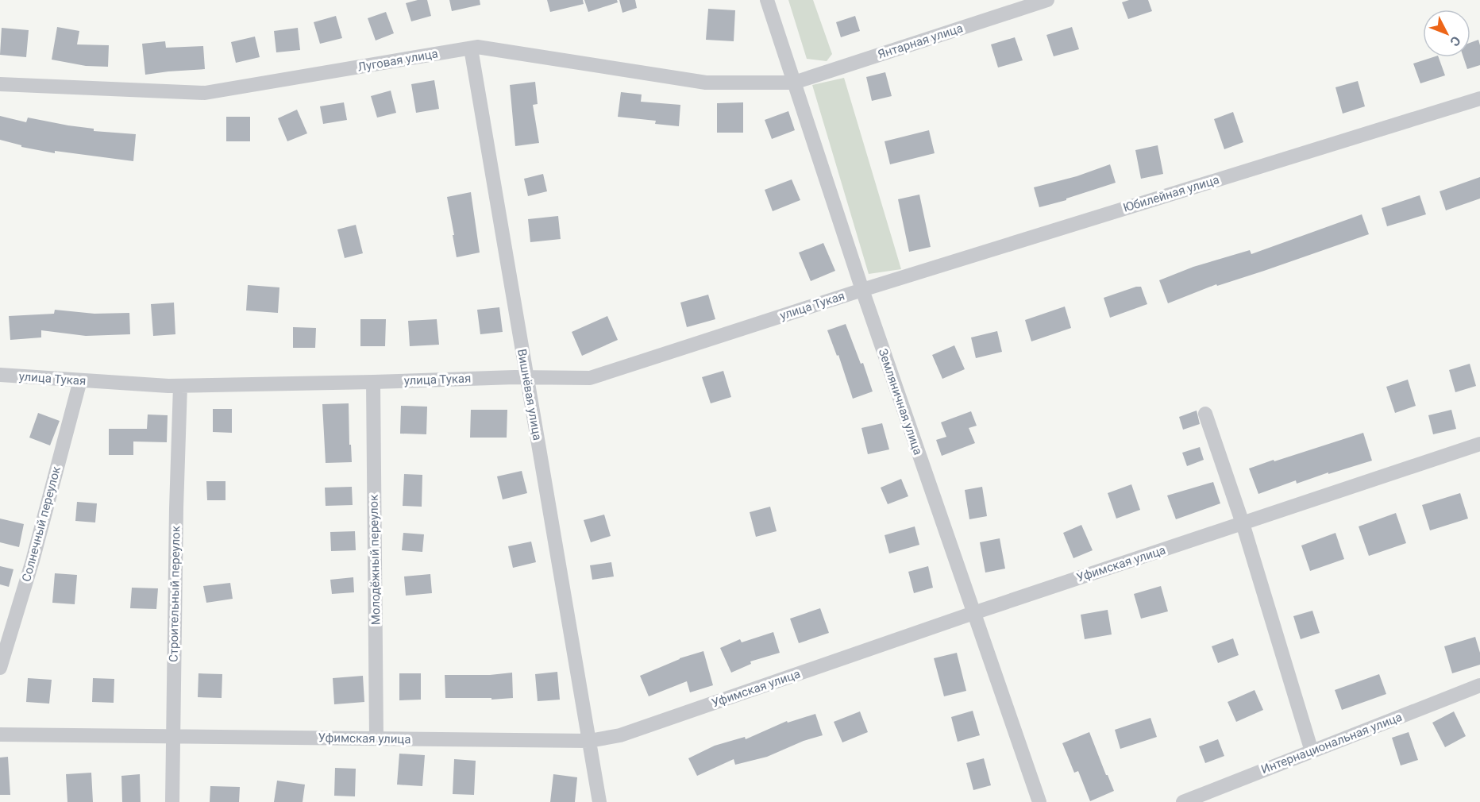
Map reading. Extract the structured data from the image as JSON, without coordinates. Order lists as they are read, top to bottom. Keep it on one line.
{"streets":{"street":["Янтарная улица","Луговая улица","Юбилейная улица","улица Тукая","Вишнёвая улица","Земляничная улица","Солнечный переулок","Молодёжный переулок","Уфимская улица","Строительный переулок","Интернациональная улица"]},"crossings":[["Янтарная улица","Луговая улица"],["Янтарная улица","Земляничная улица"],["Луговая улица","Вишнёвая улица"],["Луговая улица","Земляничная улица"],["Юбилейная улица","улица Тукая"],["Юбилейная улица","Земляничная улица"],["улица Тукая","Вишнёвая улица"],["улица Тукая","Земляничная улица"],["улица Тукая","Солнечный переулок"],["улица Тукая","Молодёжный переулок"],["улица Тукая","Строительный переулок"],["Вишнёвая улица","Уфимская улица"],["Земляничная улица","Уфимская улица"],["Молодёжный переулок","Уфимская улица"],["Уфимская улица","Строительный переулок"]],"north":"bottom right"}
